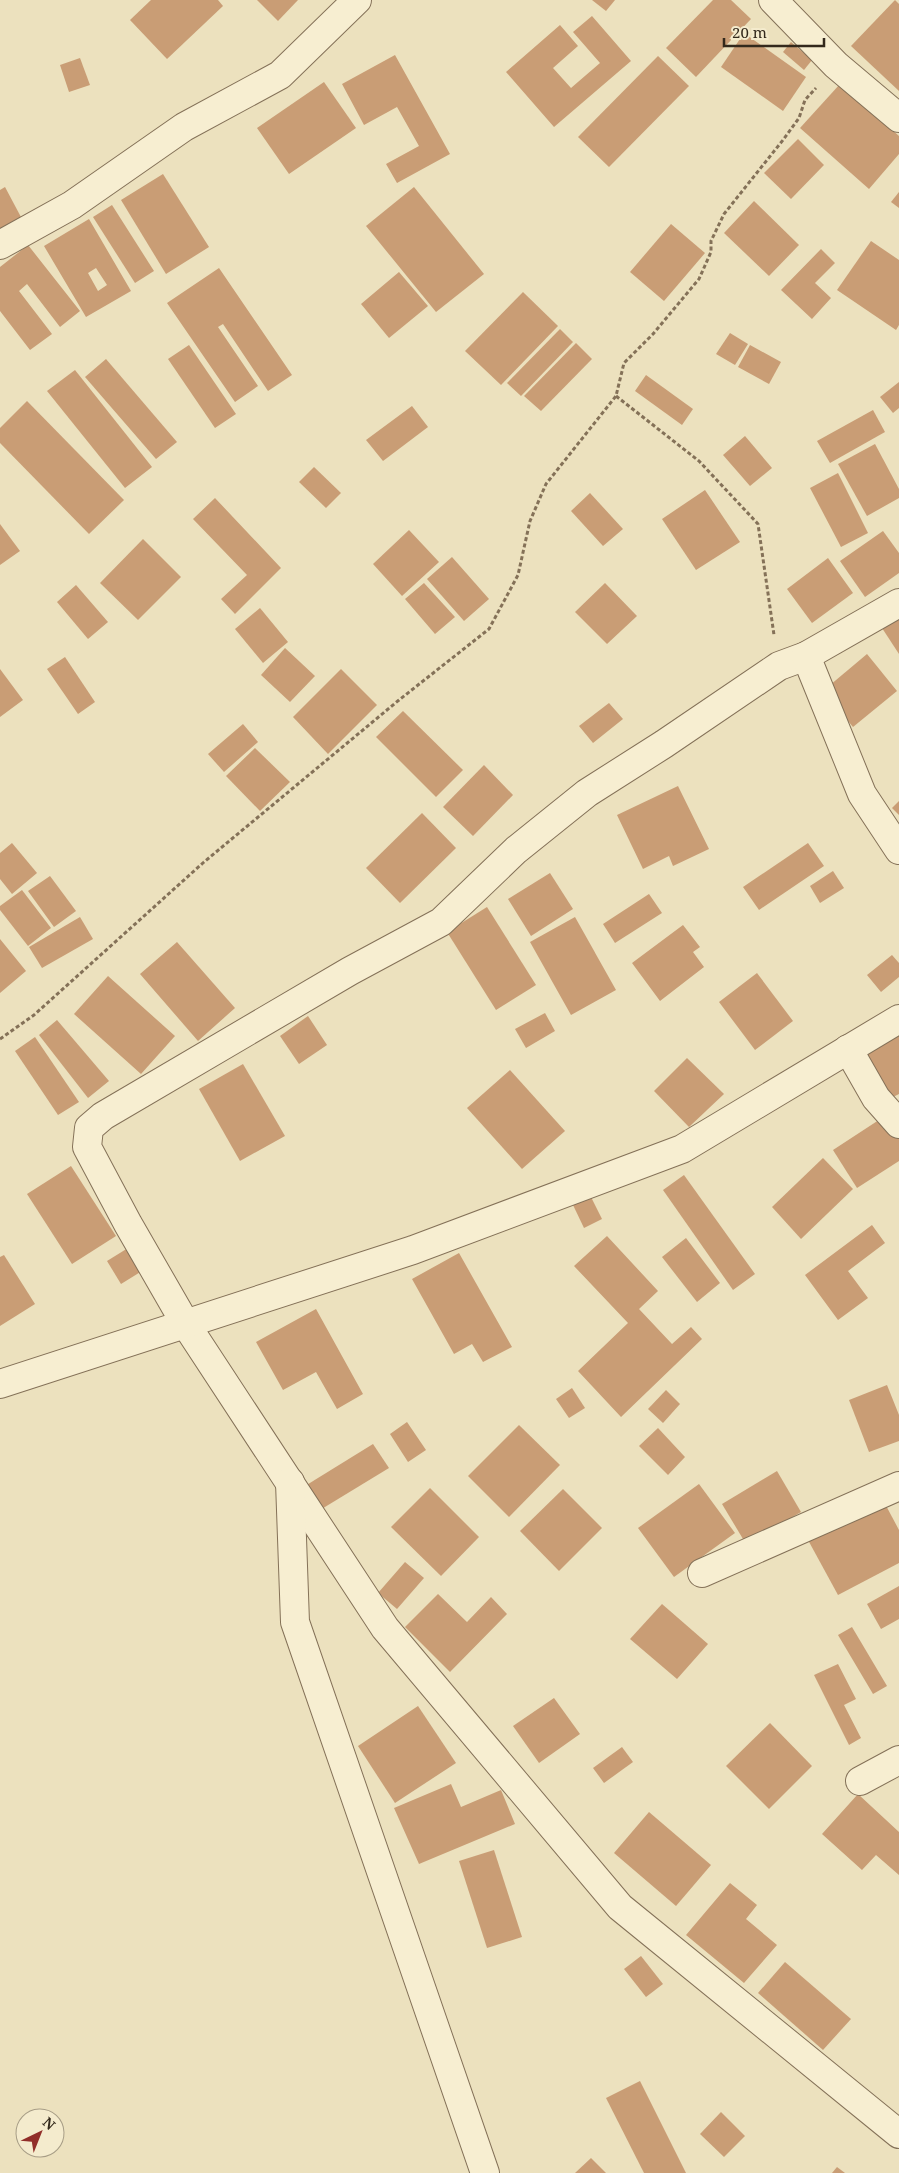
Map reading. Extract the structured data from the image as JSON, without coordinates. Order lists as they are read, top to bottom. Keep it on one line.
{"scale_bar":"20 m","north":"top right"}
